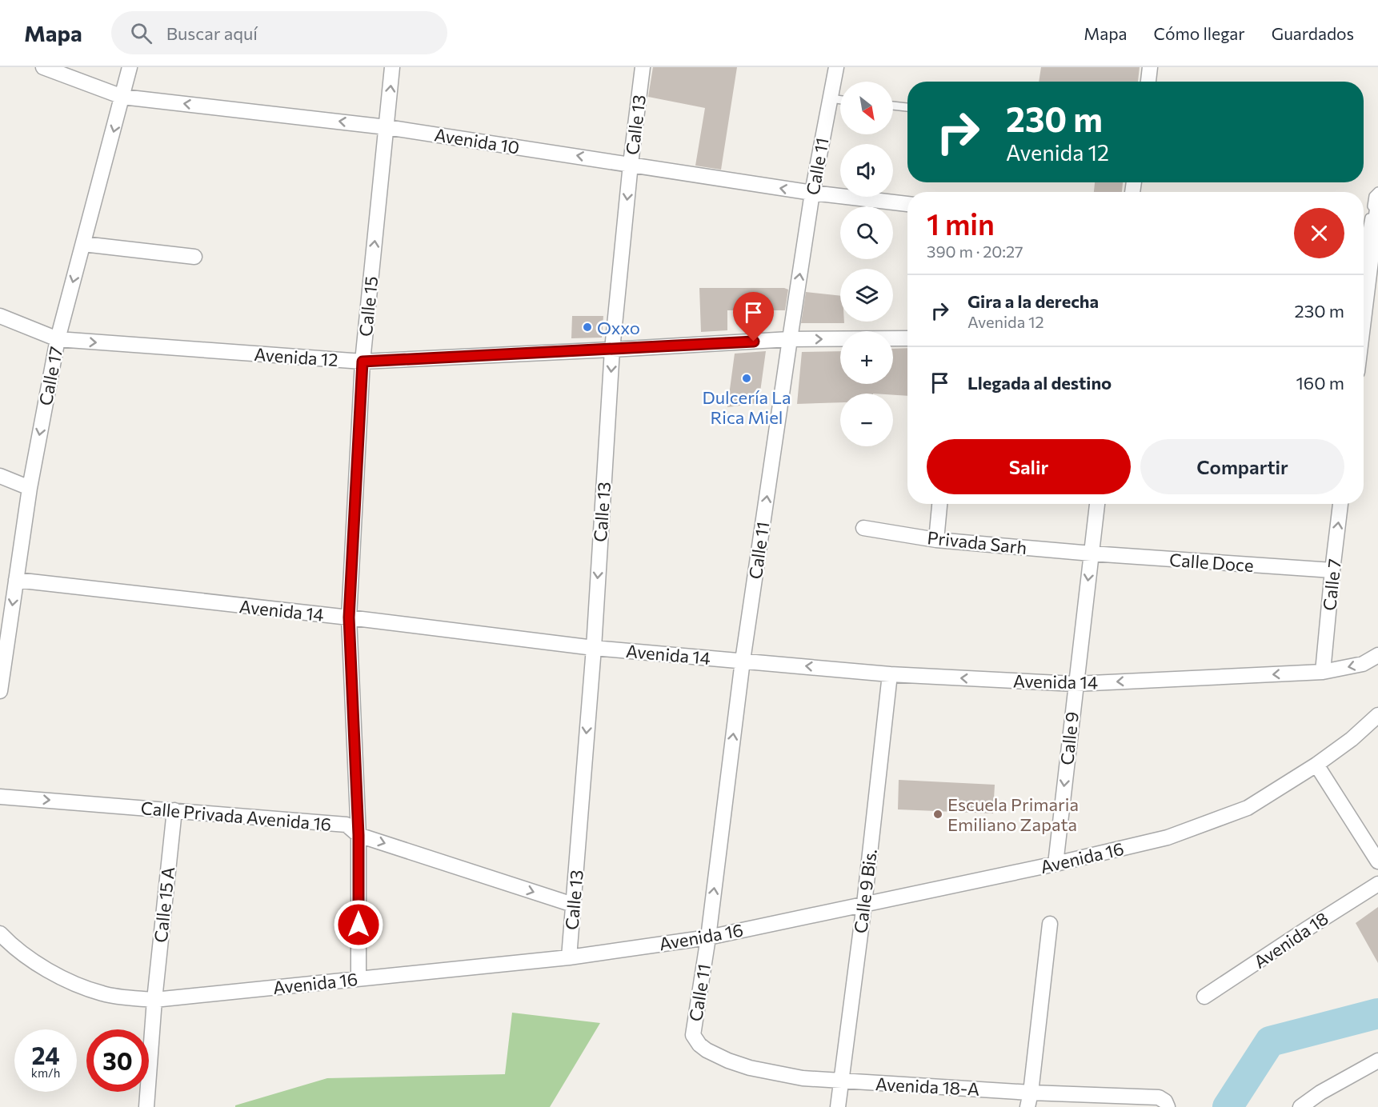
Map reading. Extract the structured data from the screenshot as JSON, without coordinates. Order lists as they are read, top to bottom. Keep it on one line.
{"streets":{"street":["Calle 13","Avenida 10","Calle 11","Calle 15","Avenida 12","Calle 17","Privada Sarh","Calle Doce","Calle 7","Avenida 14","Calle 9","Calle Privada Avenida 16","Avenida 16","Calle 9 Bis.","Calle 15 A","Avenida 18","Avenida 18-A"]},"crossings":[["Calle 13","Avenida 10"],["Calle 13","Avenida 12"],["Calle 13","Avenida 14"],["Calle 13","Calle Privada Avenida 16"],["Calle 13","Avenida 16"],["Avenida 10","Calle 11"],["Avenida 10","Calle 15"],["Avenida 10","Calle 17"],["Calle 11","Avenida 12"],["Calle 11","Avenida 14"],["Calle 11","Avenida 16"],["Calle 11","Avenida 18-A"],["Calle 15","Avenida 12"],["Calle 15","Avenida 14"],["Calle 15","Calle Privada Avenida 16"],["Calle 15","Avenida 16"],["Avenida 12","Calle 17"],["Calle 17","Avenida 14"],["Privada Sarh","Calle Doce"],["Privada Sarh","Calle 9"],["Calle Doce","Calle 7"],["Calle Doce","Calle 9"],["Calle 7","Avenida 14"],["Avenida 14","Calle 9"],["Avenida 14","Calle 9 Bis."],["Calle 9","Avenida 16"],["Calle Privada Avenida 16","Calle 15 A"],["Avenida 16","Calle 9 Bis."],["Avenida 16","Calle 15 A"],["Calle 9 Bis.","Avenida 18-A"]],"one_way":["Calle 13","Avenida 10","Calle 11","Avenida 12","Calle 17","Calle 7","Avenida 14","Calle 9","Calle Privada Avenida 16"],"places":["Oxxo","Dulcería La Rica Miel","Escuela Primaria Emiliano Zapata"],"north":"bottom right","page":{"header":"Mapa","search":"Buscar aquí","nav":["Mapa","Cómo llegar","Guardados"],"map_buttons":["+","−"],"turn":["230 m","Avenida 12"],"heading":["1 min","390 m · 20:27"],"list":[{"name":"Gira a la derecha","note":"Avenida 12","value":"230 m"},{"name":"Llegada al destino","value":"160 m"}],"buttons":["Salir","Compartir"],"speed":"24 km/h","limit":"30"}}
